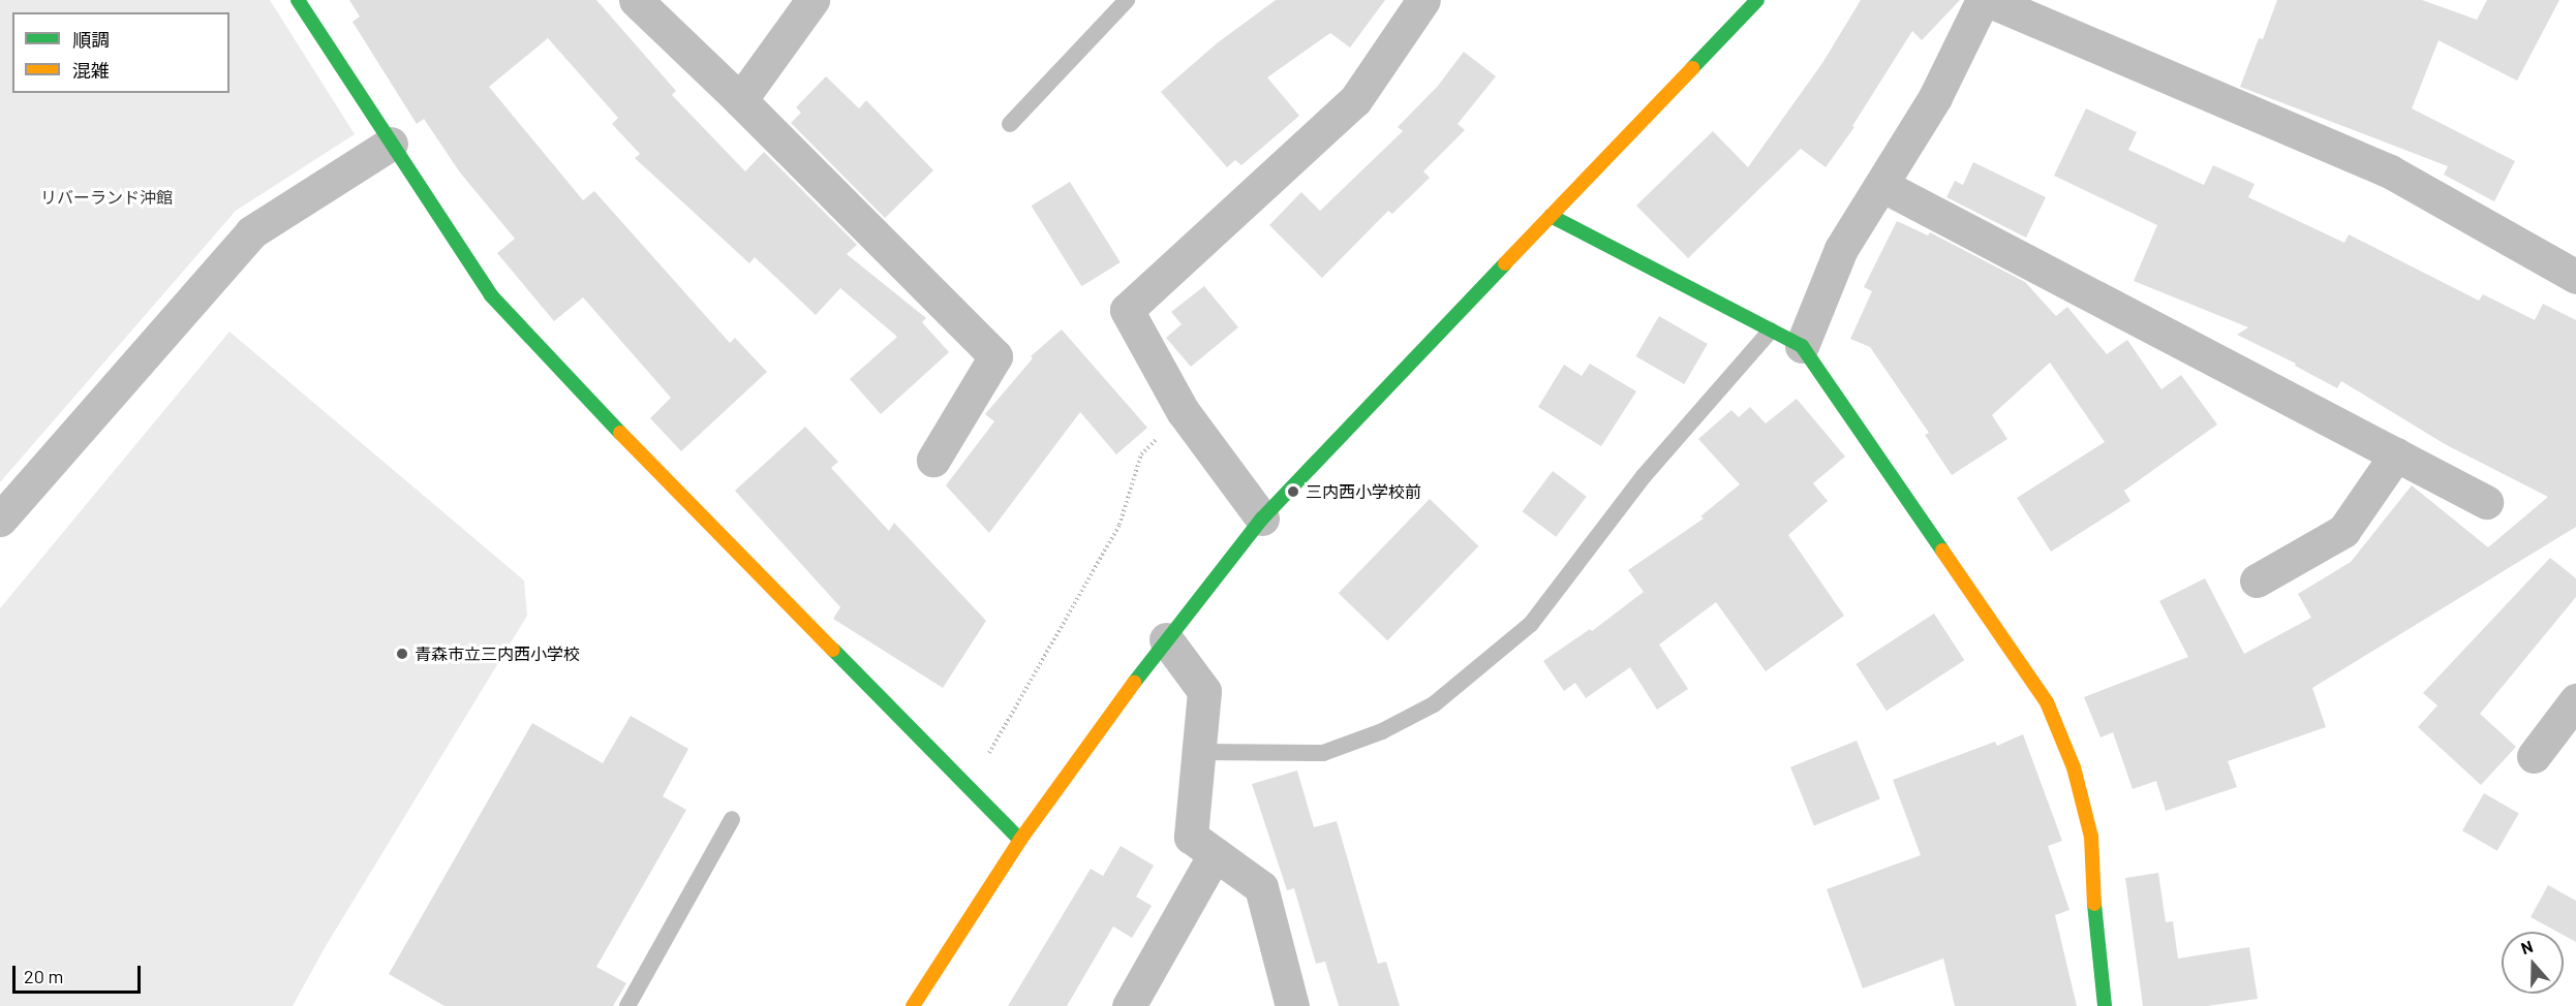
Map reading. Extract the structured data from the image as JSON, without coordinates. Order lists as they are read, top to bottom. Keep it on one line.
{"parks":["リバーランド沖館"],"places":["三内西小学校前","青森市立三内西小学校"],"legend":["順調","混雑"],"scale_bar":"20 m","north":"top"}
